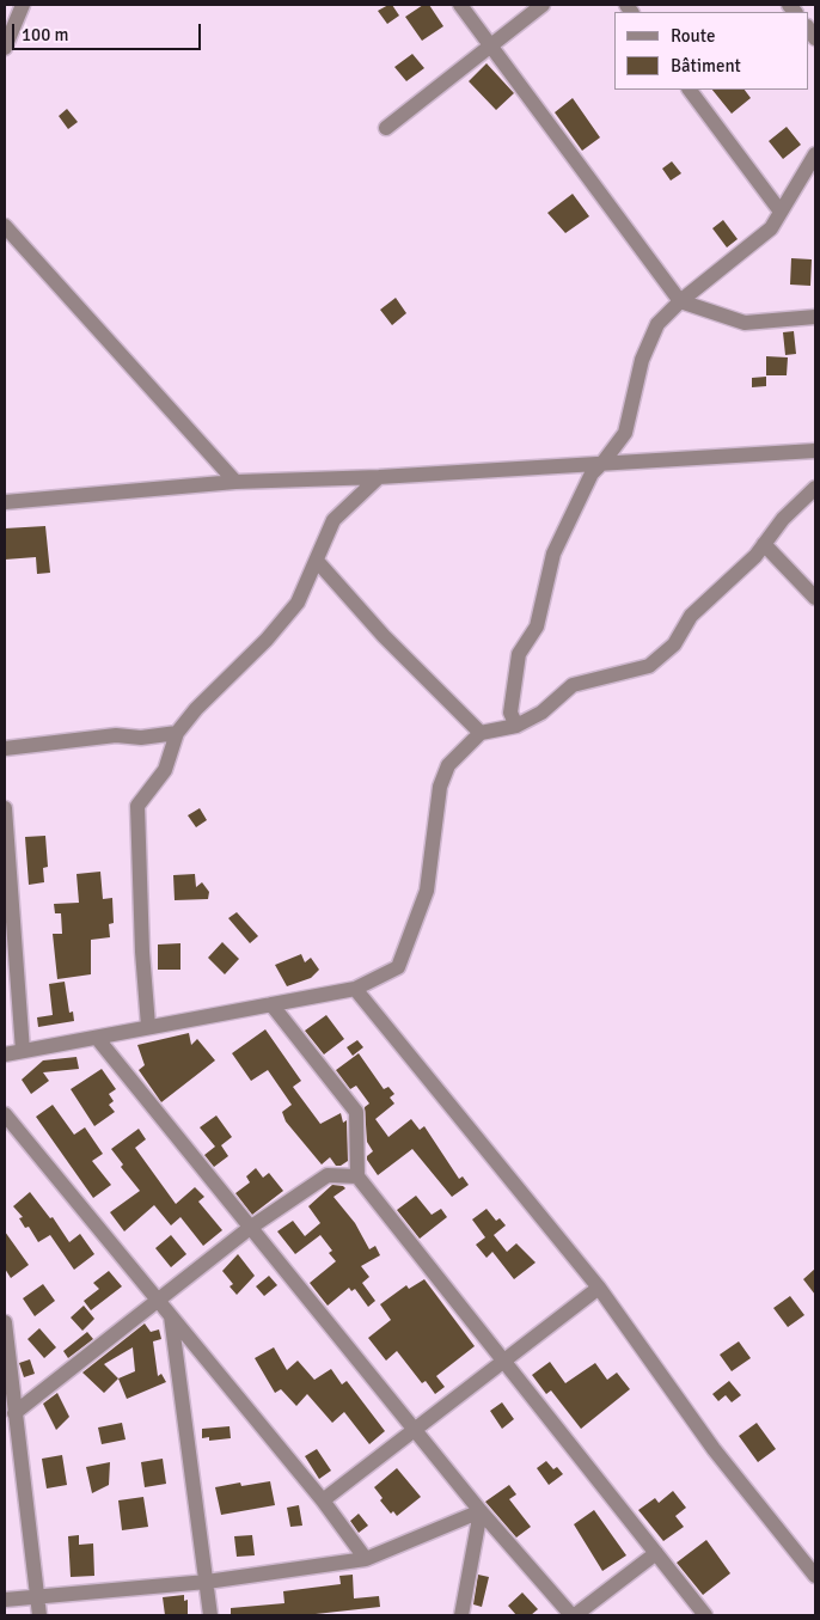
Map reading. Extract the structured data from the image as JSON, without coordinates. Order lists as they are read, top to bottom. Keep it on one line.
{"legend":["Route","Bâtiment"],"scale_bar":"100 m"}
